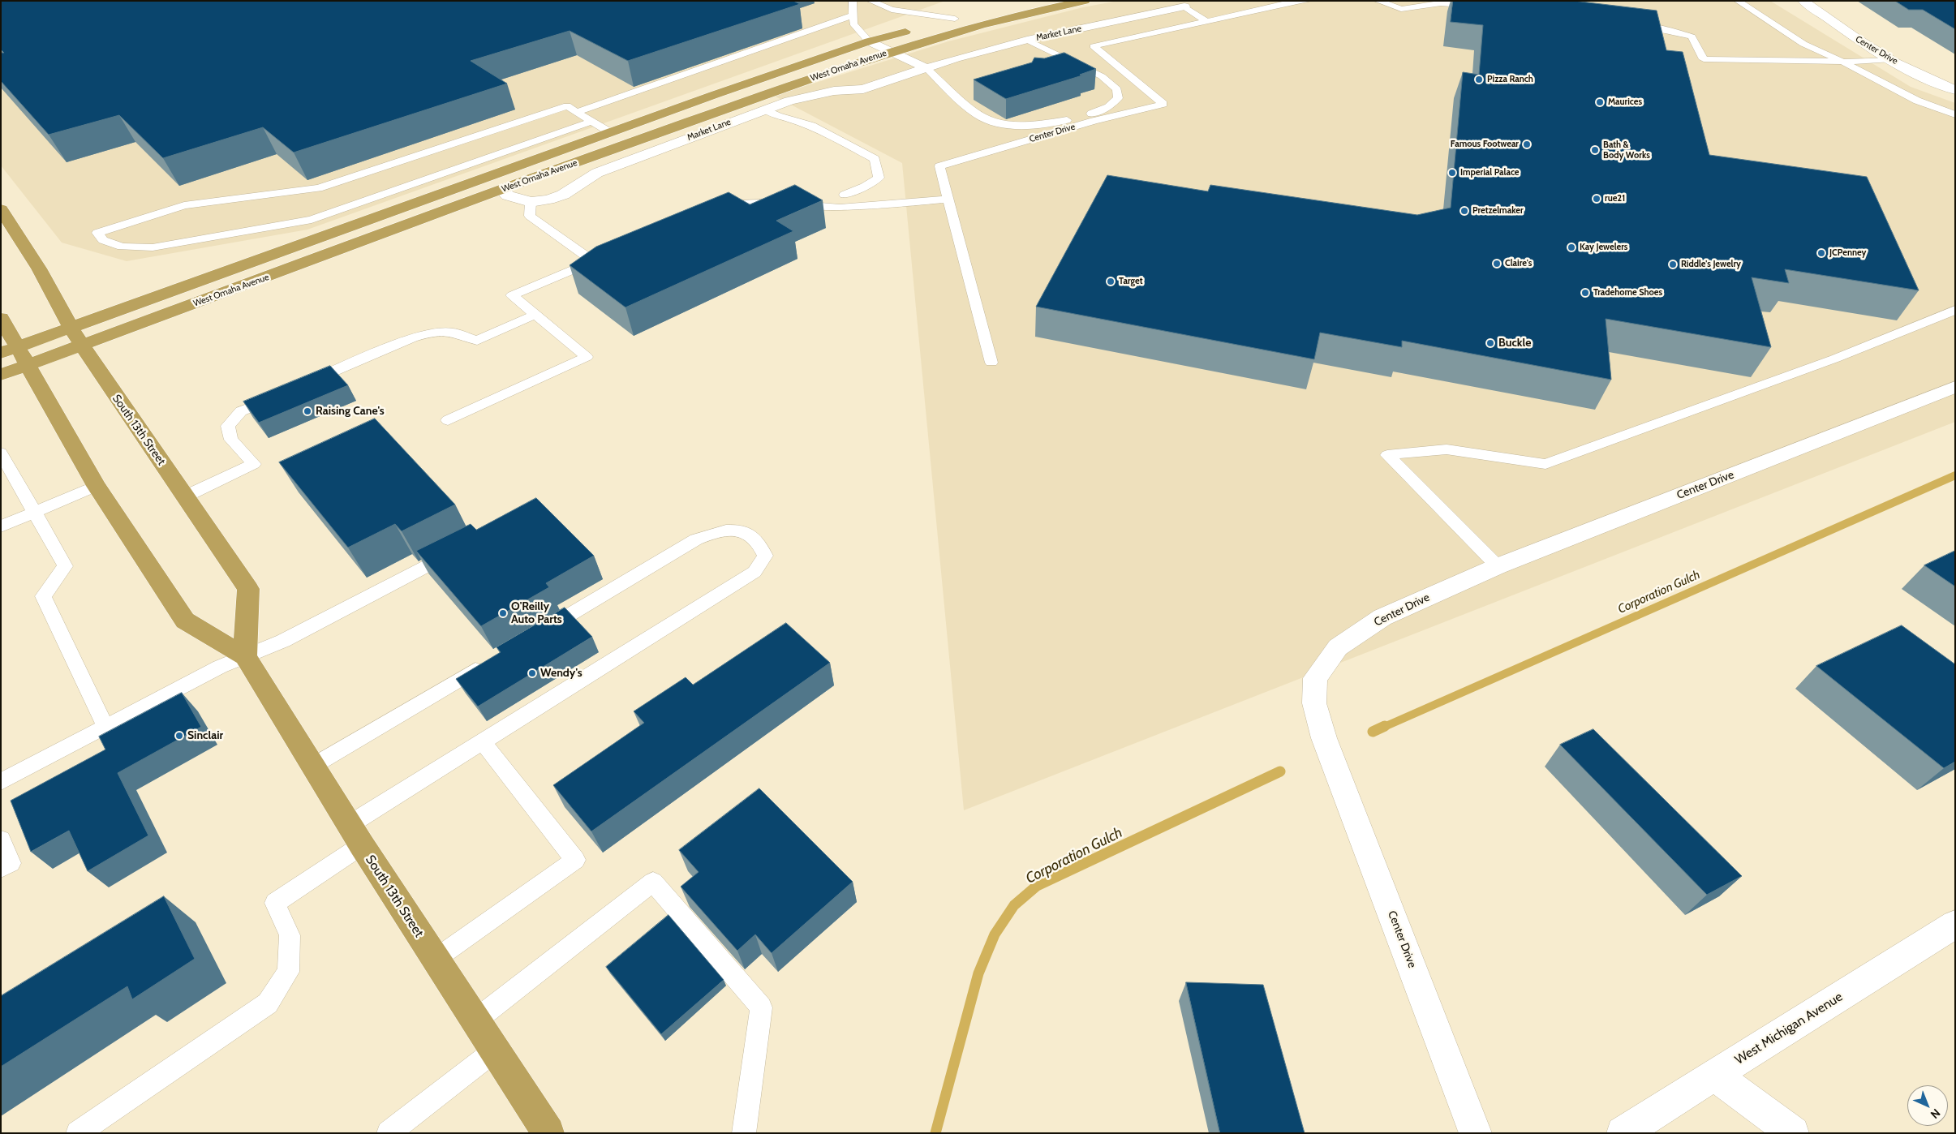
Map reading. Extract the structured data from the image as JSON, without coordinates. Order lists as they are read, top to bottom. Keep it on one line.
{"streets":{"highway":["West Omaha Avenue","South 13th Street"],"street":["Market Lane","Center Drive","West Michigan Avenue"]},"crossings":[["Market Lane","West Omaha Avenue"],["West Omaha Avenue","South 13th Street"]],"water":["Corporation Gulch"],"places":["Pizza Ranch","Maurices","Famous Footwear","Bath & Body Works","Imperial Palace","rue21","Pretzelmaker","Kay Jewelers","JCPenney","Claire's","Riddle's Jewelry","Target","Tradehome Shoes","Buckle","Raising Cane's","O'Reilly Auto Parts","Wendy's","Sinclair"],"north":"bottom right"}
